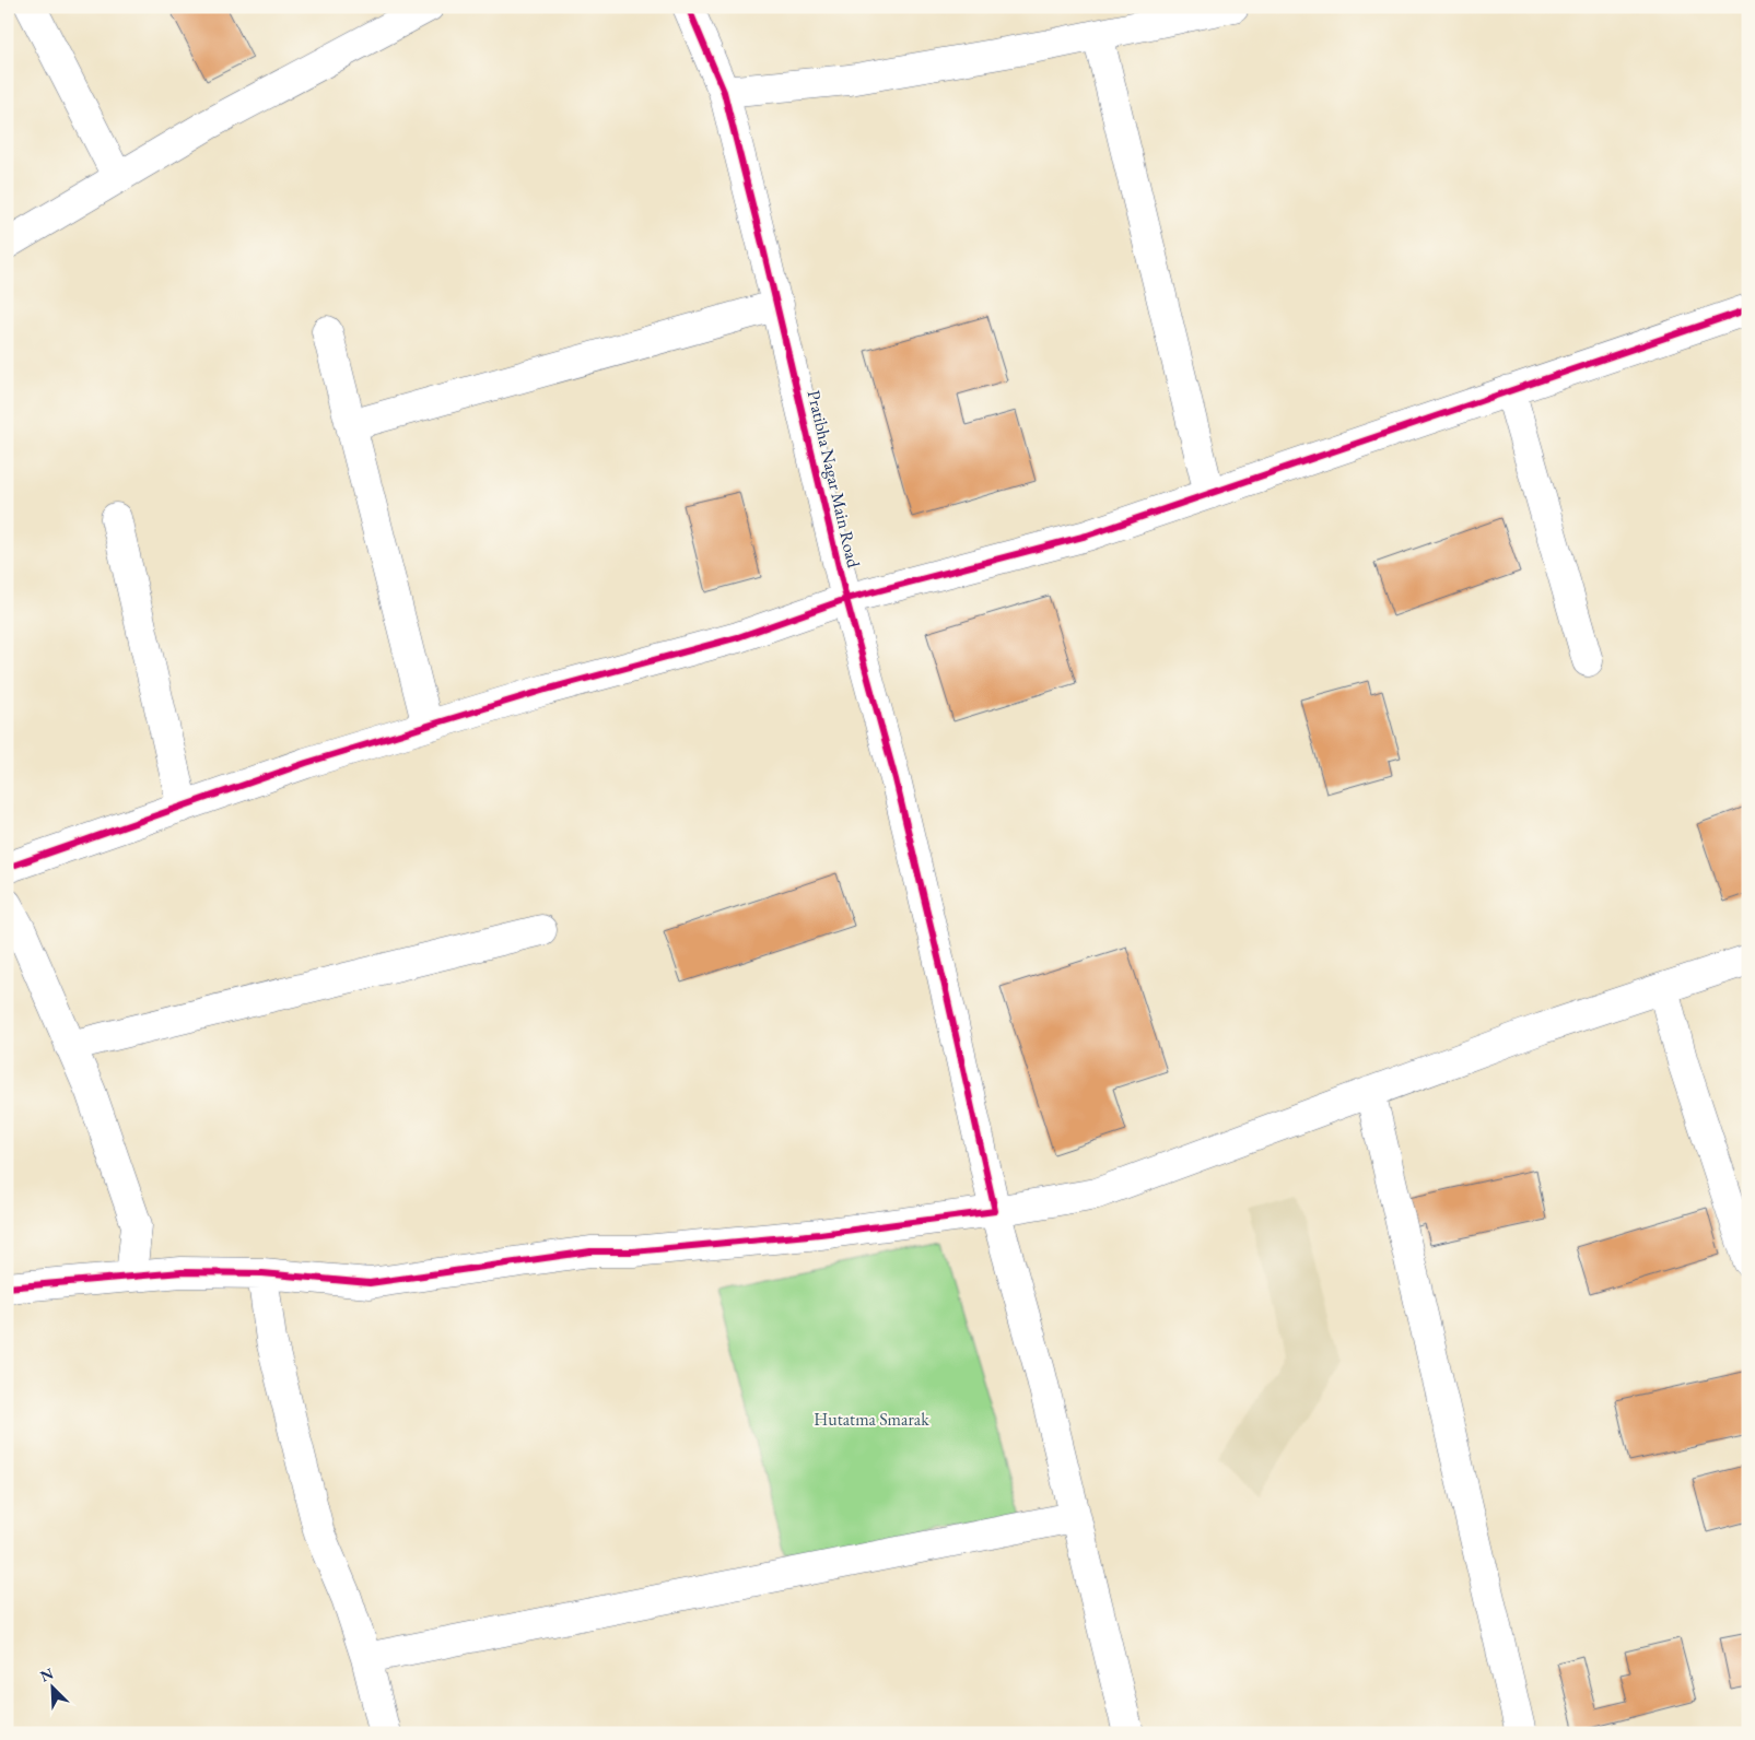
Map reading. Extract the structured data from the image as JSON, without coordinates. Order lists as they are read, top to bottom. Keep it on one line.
{"streets":{"street":["Pratibha Nagar Main Road"]},"parks":["Hutatma Smarak"],"north":"top left"}
